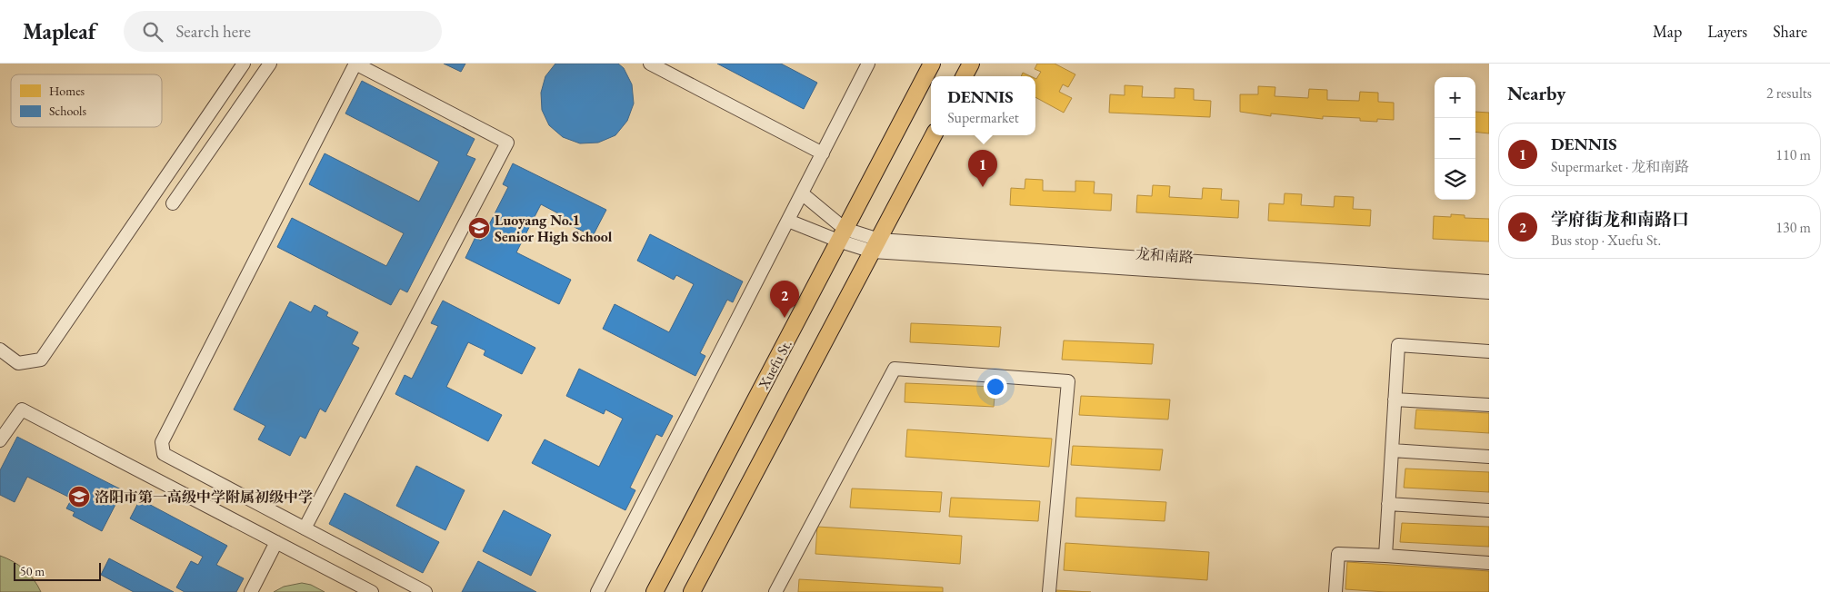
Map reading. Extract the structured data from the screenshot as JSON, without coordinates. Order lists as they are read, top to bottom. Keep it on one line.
{"streets":{"main road":["Xuefu St."],"street":["龙和南路"]},"crossings":[["龙和南路","Xuefu St."]],"places":{"school or university":["Luoyang No.1 Senior High School","洛阳市第一高级中学附属初级中学"]},"legend":["Homes","Schools"],"scale_bar":"50 m","page":{"header":"Mapleaf","search":"Search here","nav":["Map","Layers","Share"],"heading":["Nearby","2 results"],"popup":["DENNIS","Supermarket"],"map_buttons":["+","−"],"list":[{"mark":"1","name":"DENNIS","note":"Supermarket · 龙和南路","value":"110 m"},{"mark":"2","name":"学府街龙和南路口","note":"Bus stop · Xuefu St.","value":"130 m"}],"pins":["1","2"],"scale":"50 m"}}
